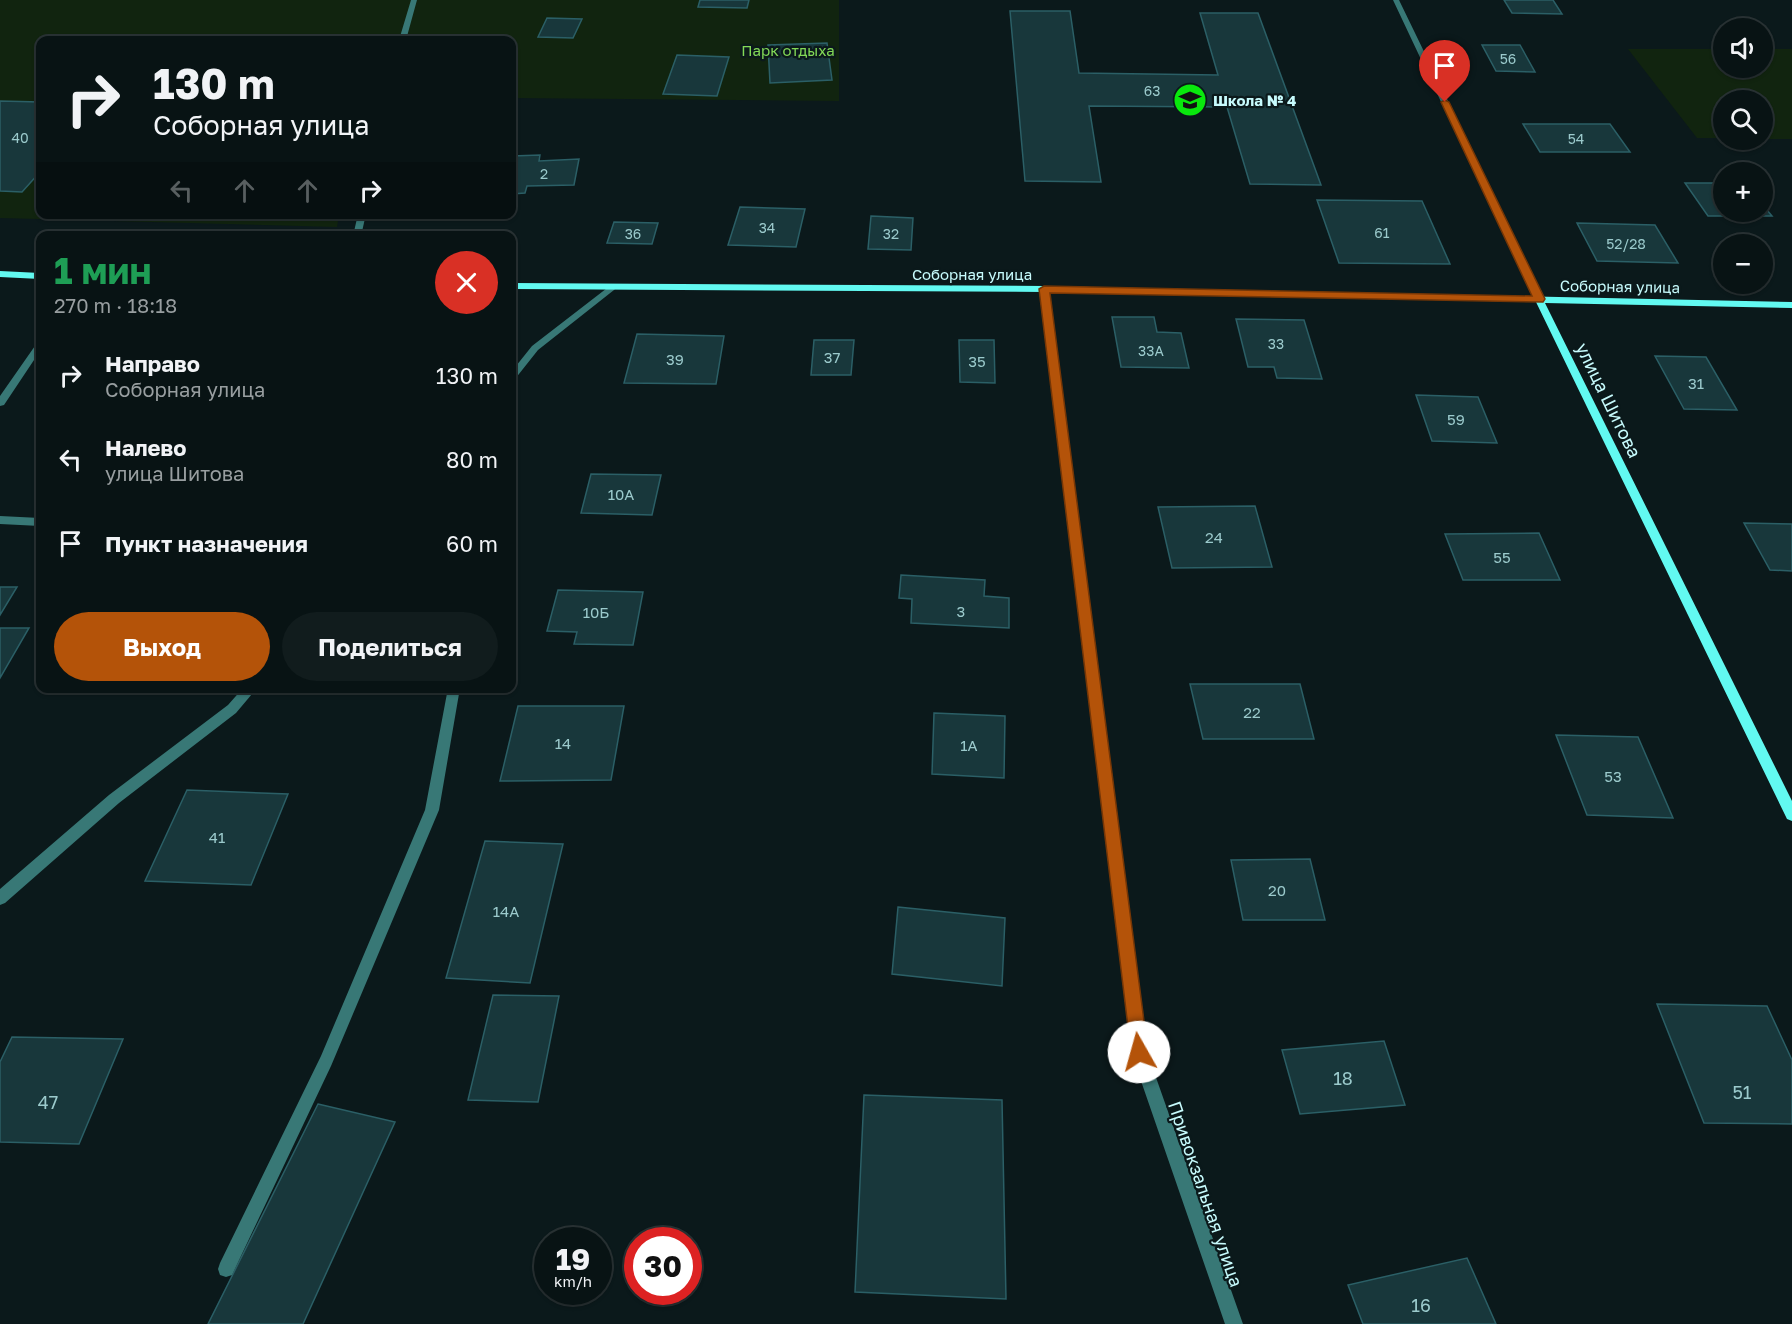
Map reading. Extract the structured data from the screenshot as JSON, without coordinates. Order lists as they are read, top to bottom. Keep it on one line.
{"streets":{"street":["Соборная улица","улица Шитова","Привокзальная улица"]},"crossings":[["Соборная улица","улица Шитова"],["Соборная улица","Привокзальная улица"]],"parks":["Парк отдыха"],"places":{"school or university":["Школа № 4"]},"house_numbers":["56","63","40","54","2","34","61","36","32","52/28","33","33А","37","39","35","31","59","10А","24","55","3","10Б","22","14","1А","53","41","20","14А","18","51","47","16"],"page":{"map_buttons":["+","−"],"turn":["130 m","Соборная улица"],"heading":["1 мин","270 m · 18:18"],"list":[{"name":"Направо","note":"Соборная улица","value":"130 m"},{"name":"Налево","note":"улица Шитова","value":"80 m"},{"name":"Пункт назначения","value":"60 m"}],"buttons":["Выход","Поделиться"],"speed":"19 km/h","limit":"30"}}
